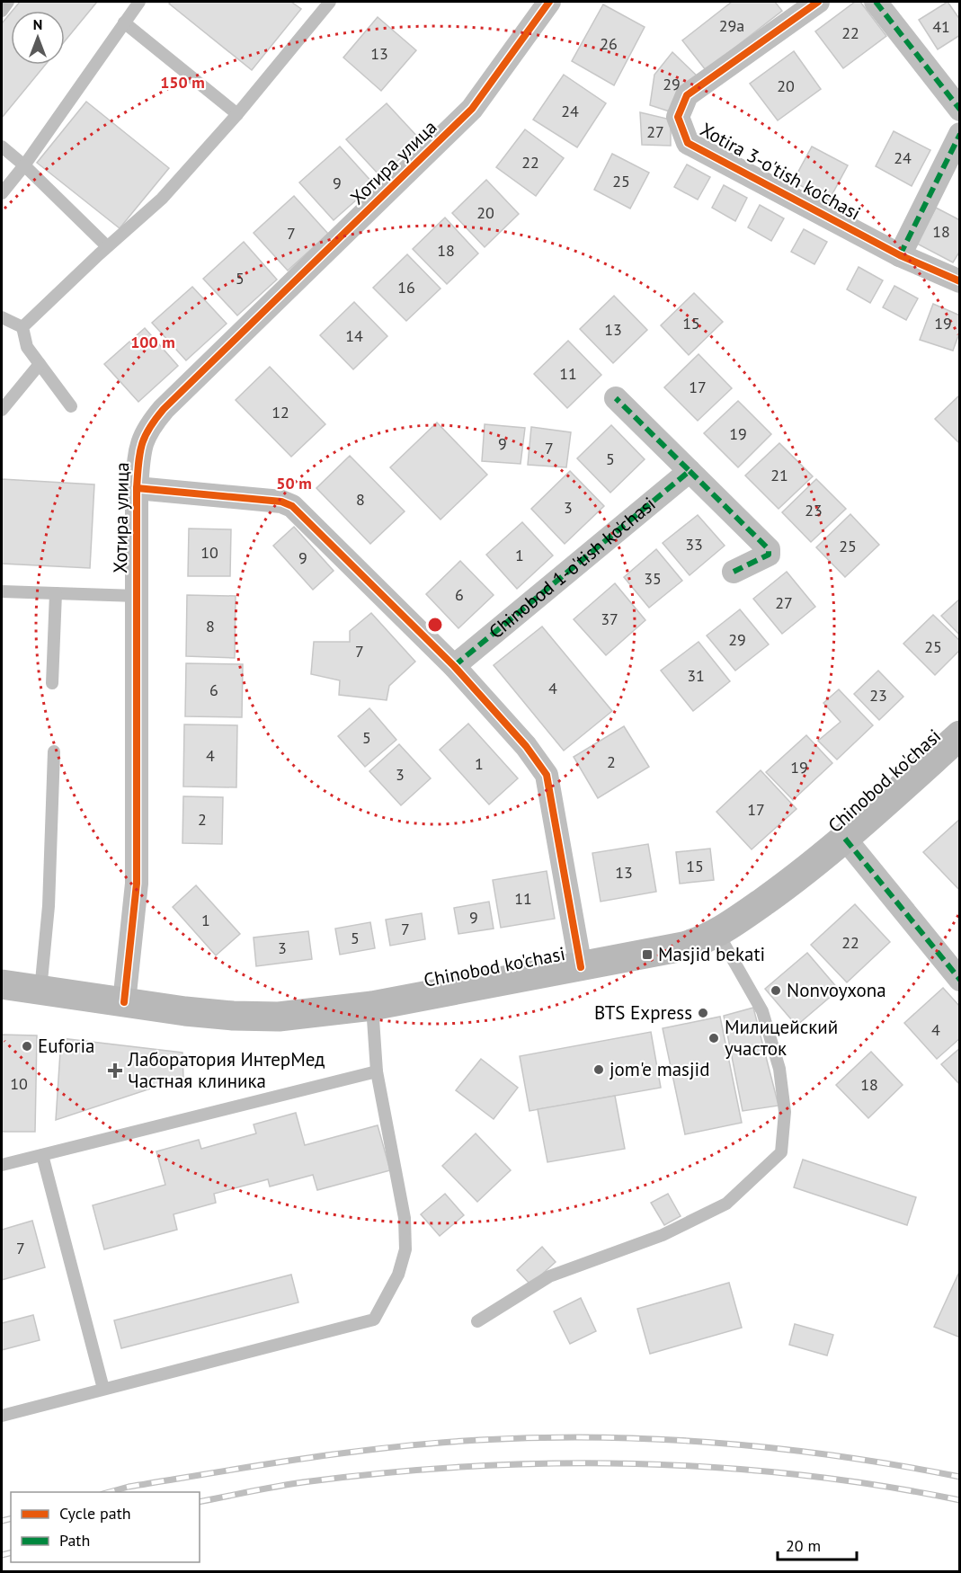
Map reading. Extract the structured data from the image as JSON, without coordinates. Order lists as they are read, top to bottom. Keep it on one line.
{"streets":{"main road":["Chinobod ko'chasi"],"street":["Хотира улица","Xotira 3-o'tish ko'chasi","Chinobod 1-o'tish ko'chasi"]},"crossings":[["Хотира улица","Chinobod ko'chasi"]],"places":{"transit":["Masjid bekati"],"other":["Nonvoyxona","BTS Express","Милицейский участок","Euforia","jom'e masjid"],"health":["Лаборатория ИнтерМед Частная клиника"]},"house_numbers":["29a","41","22","26","13","29","20","24","27","24","22","25","9","20","18","7","18","5","16","15","19","13","14","11","17","12","19","9","7","5","21","8","3","23","33","25","10","1","9","35","6","27","37","8","29","25","7","31","4","6","23","5","4","2","1","19","3","17","2","15","13","11","9","1","7","5","22","3","4","10","18","7"],"legend":["Cycle path","Path"],"scale_bar":"20 m","north":"top","rings":["150 m","100 m","50 m"]}
